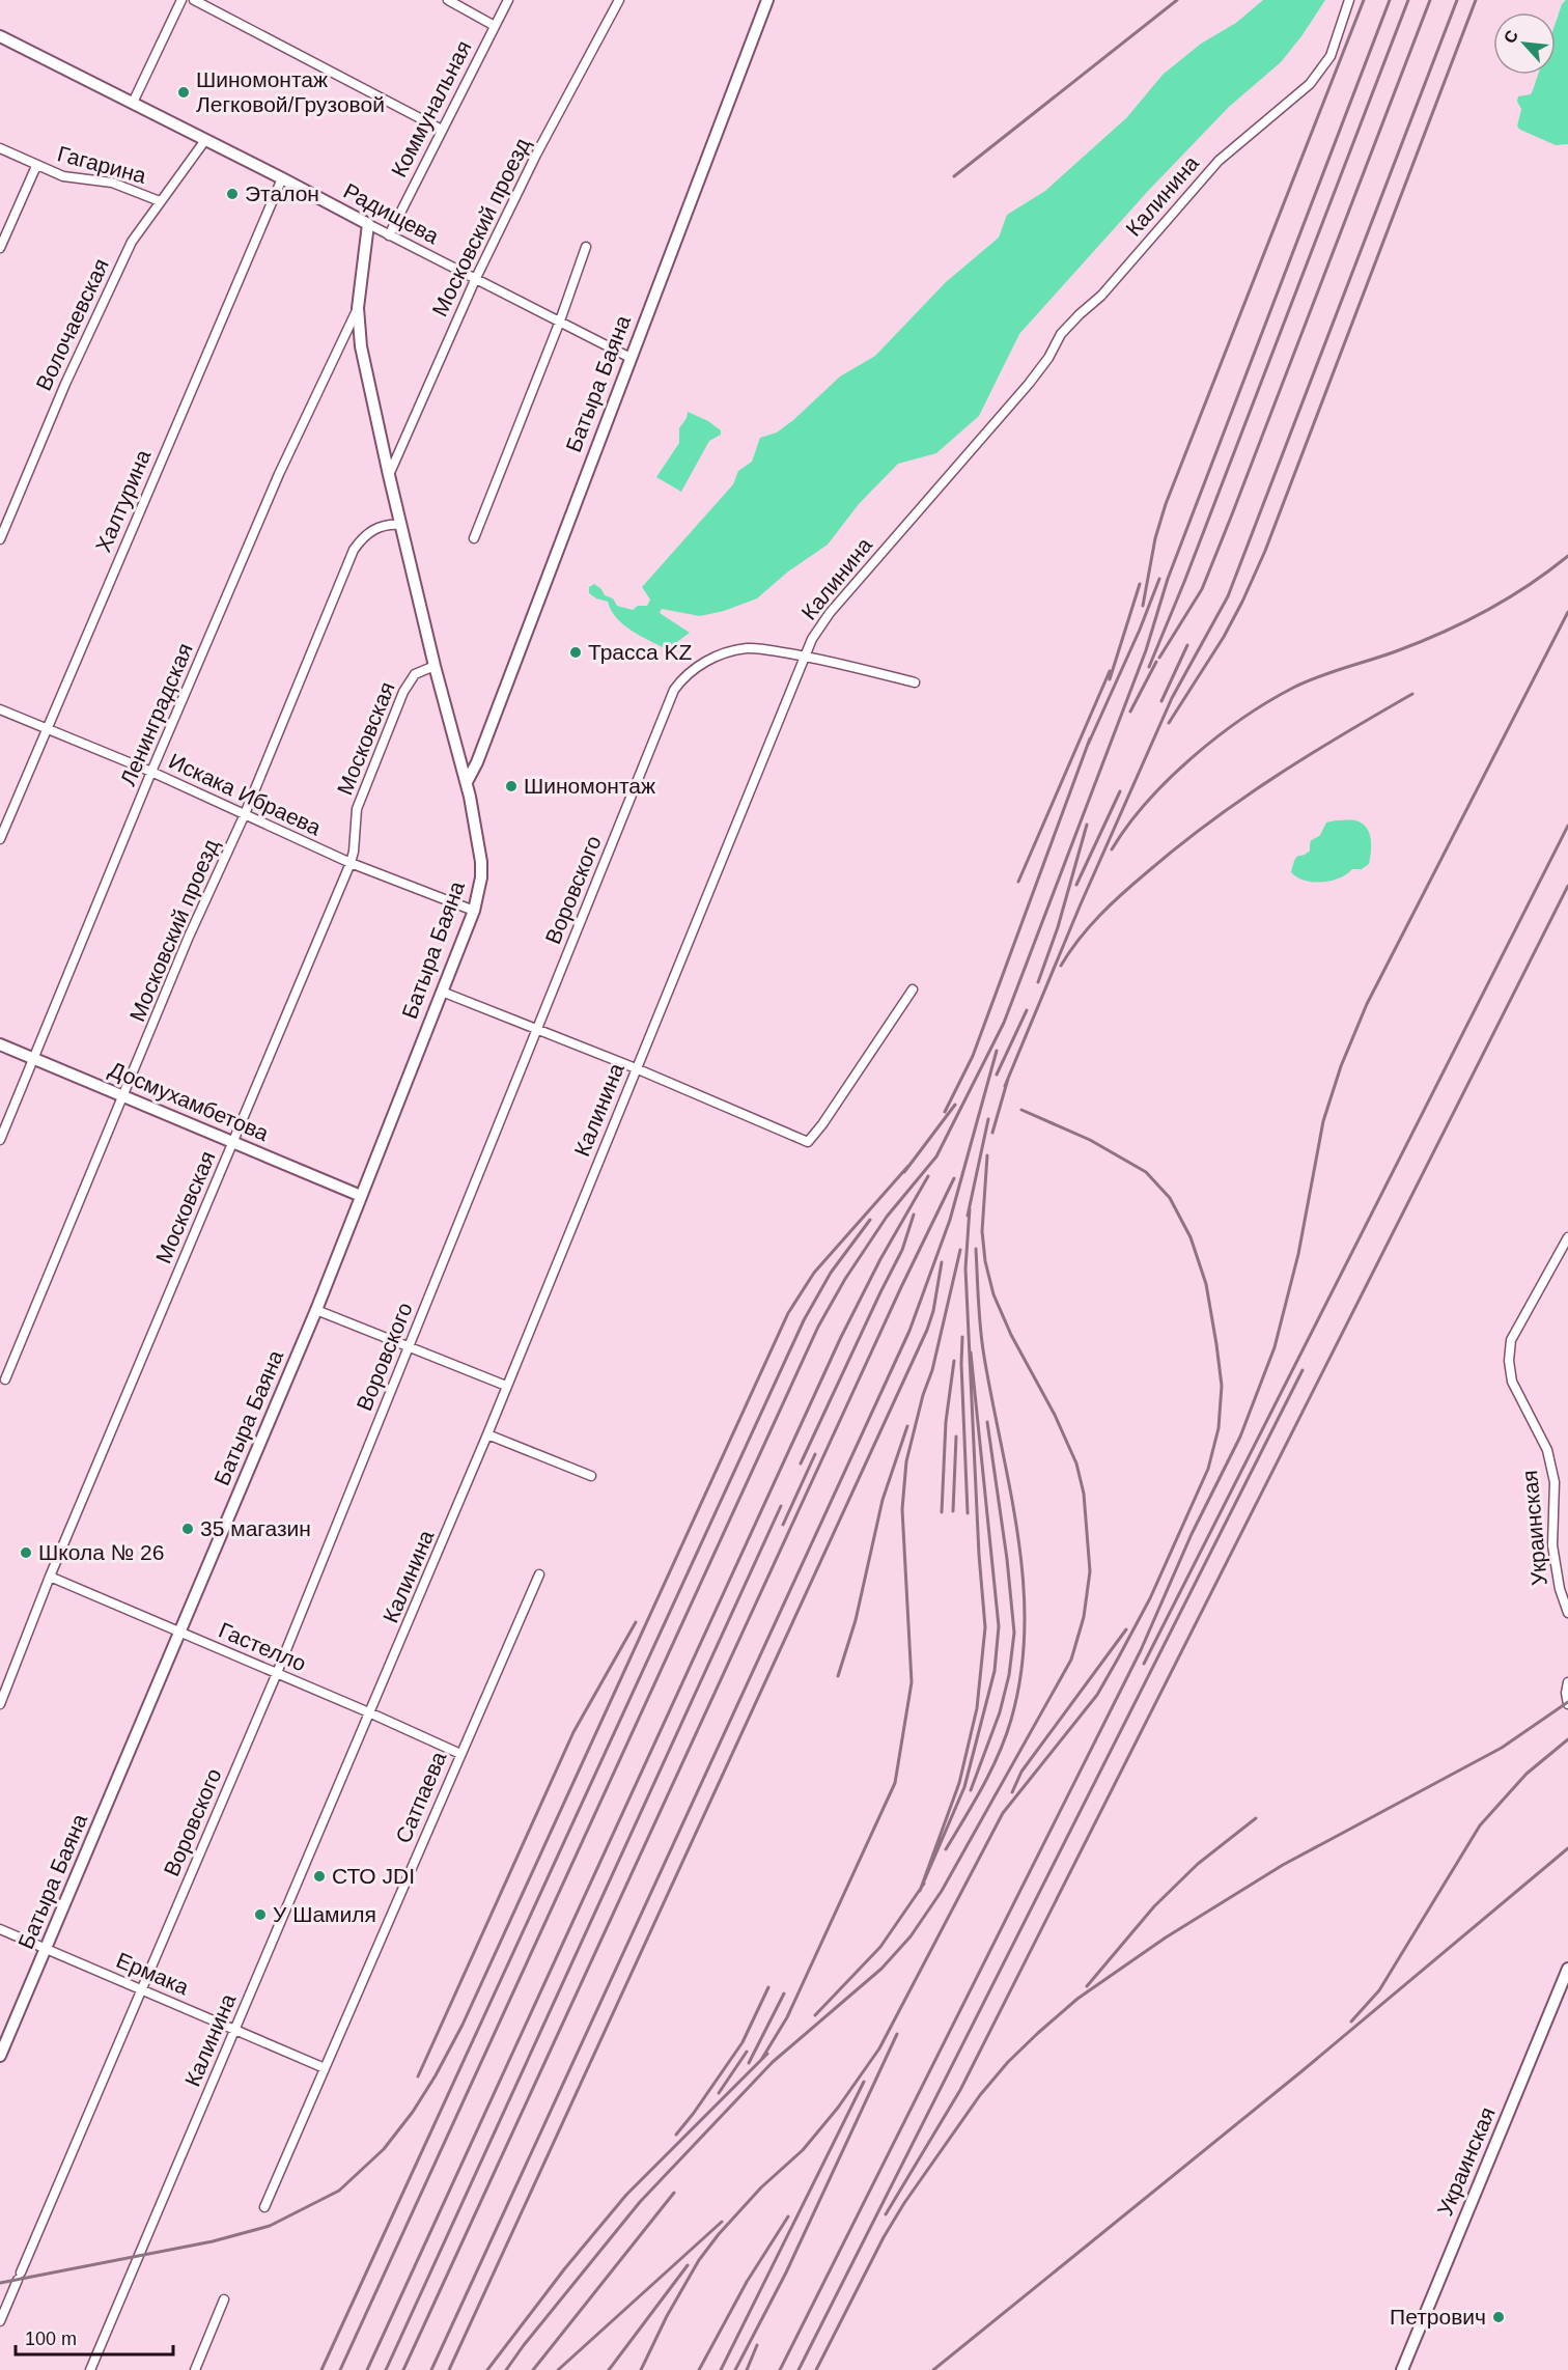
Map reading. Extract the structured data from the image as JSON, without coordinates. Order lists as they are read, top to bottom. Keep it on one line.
{"streets":{"street":["Коммунальная","Гагарина","Калинина","Радищева","Московский проезд","Волочаевская","Батыра Баяна","Халтурина","Ленинградская","Московская","Искака Ибраева","Воровского","Досмухамбетова","Украинская","Гастелло","Сатпаева","Ермака"]},"crossings":[["Коммунальная","Радищева"],["Гагарина","Волочаевская"],["Калинина","Воровского"],["Калинина","Гастелло"],["Калинина","Ермака"],["Радищева","Московский проезд"],["Радищева","Волочаевская"],["Радищева","Батыра Баяна"],["Радищева","Халтурина"],["Московский проезд","Батыра Баяна"],["Московский проезд","Искака Ибраева"],["Московский проезд","Досмухамбетова"],["Батыра Баяна","Ленинградская"],["Батыра Баяна","Московская"],["Батыра Баяна","Искака Ибраева"],["Батыра Баяна","Досмухамбетова"],["Батыра Баяна","Гастелло"],["Батыра Баяна","Ермака"],["Халтурина","Искака Ибраева"],["Ленинградская","Искака Ибраева"],["Ленинградская","Досмухамбетова"],["Московская","Искака Ибраева"],["Московская","Досмухамбетова"],["Московская","Гастелло"],["Воровского","Гастелло"],["Воровского","Ермака"],["Гастелло","Сатпаева"],["Сатпаева","Ермака"]],"places":["Шиномонтаж Легковой/Грузовой","Эталон","Трасса KZ","Шиномонтаж","35 магазин","Школа № 26","СТО JDI","У Шамиля","Петрович"],"scale_bar":"100 m","north":"top left"}
